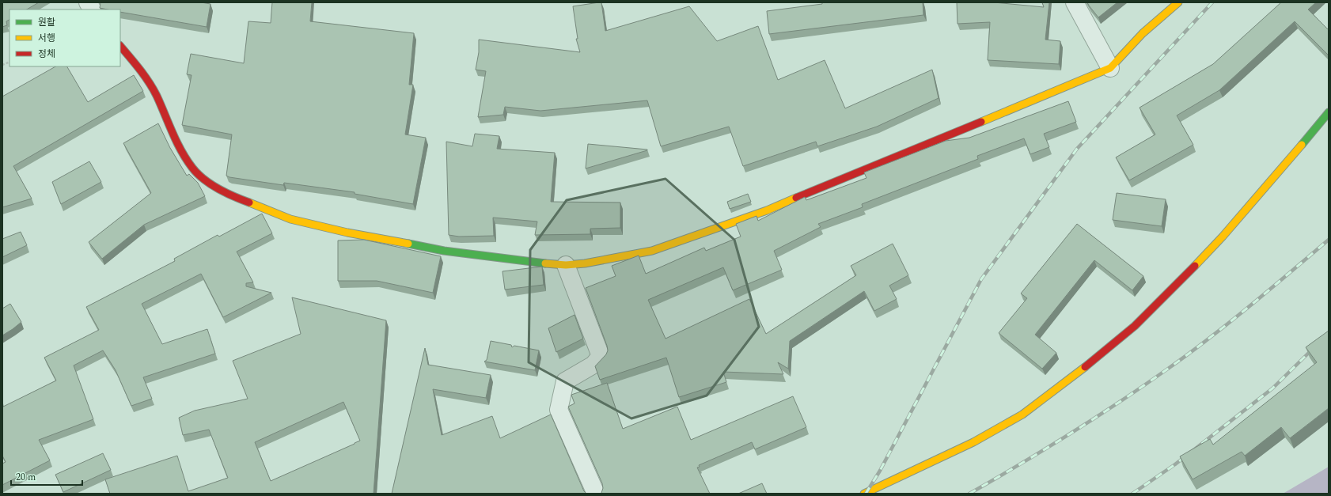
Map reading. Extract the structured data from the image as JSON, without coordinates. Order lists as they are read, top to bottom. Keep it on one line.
{"legend":["원활","서행","정체"],"scale_bar":"20 m"}
